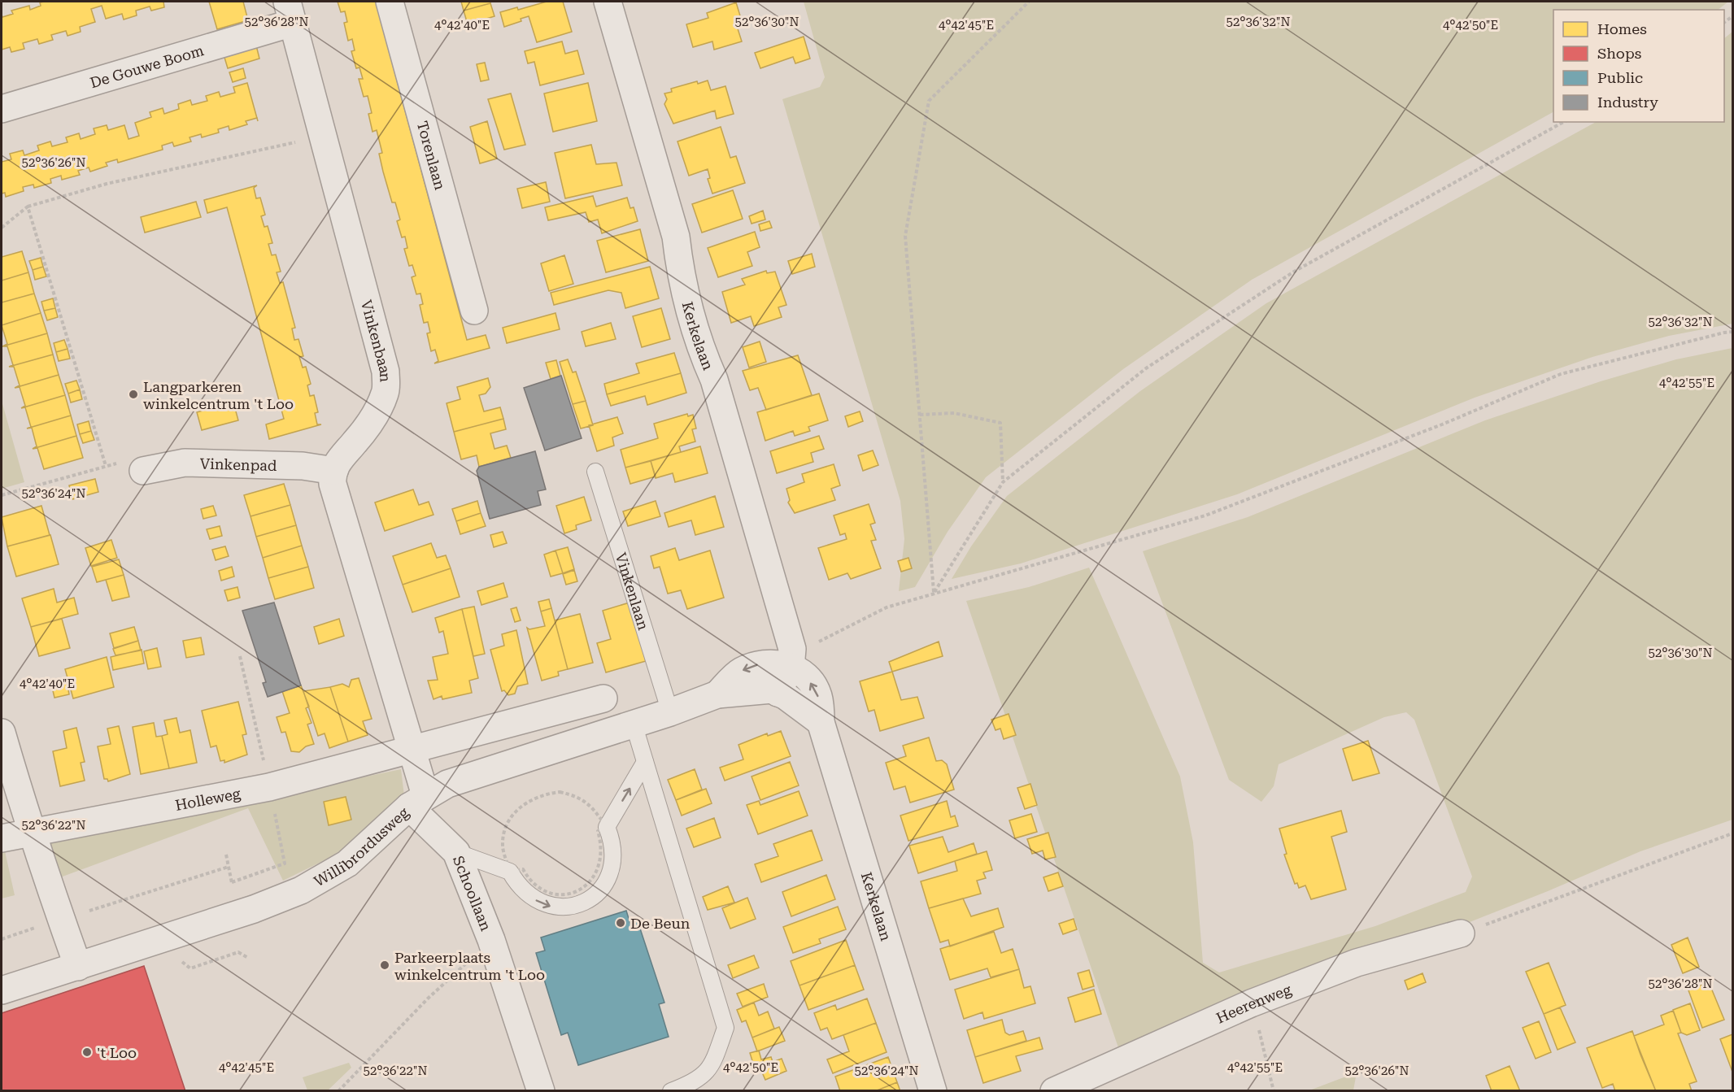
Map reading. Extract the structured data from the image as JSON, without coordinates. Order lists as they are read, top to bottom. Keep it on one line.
{"streets":{"street":["De Gouwe Boom","Torenlaan","Kerkelaan","Vinkenbaan","Vinkenpad","Holleweg","Willibrordusweg","Schoollaan","Heerenweg"],"lane":["Vinkenlaan"]},"crossings":[["De Gouwe Boom","Vinkenbaan"],["Kerkelaan","Willibrordusweg"],["Vinkenbaan","Vinkenpad"],["Vinkenlaan","Willibrordusweg"],["Willibrordusweg","Schoollaan"]],"places":["Langparkeren winkelcentrum 't Loo","De Beun","Parkeerplaats winkelcentrum 't Loo","'t Loo"],"legend":["Homes","Shops","Public","Industry"],"coordinates":["52°36'28\"N","52°36'30\"N","52°36'32\"N","4°42'40\"E","4°42'45\"E","4°42'50\"E","52°36'26\"N","4°42'55\"E","52°36'24\"N","52°36'22\"N"]}
